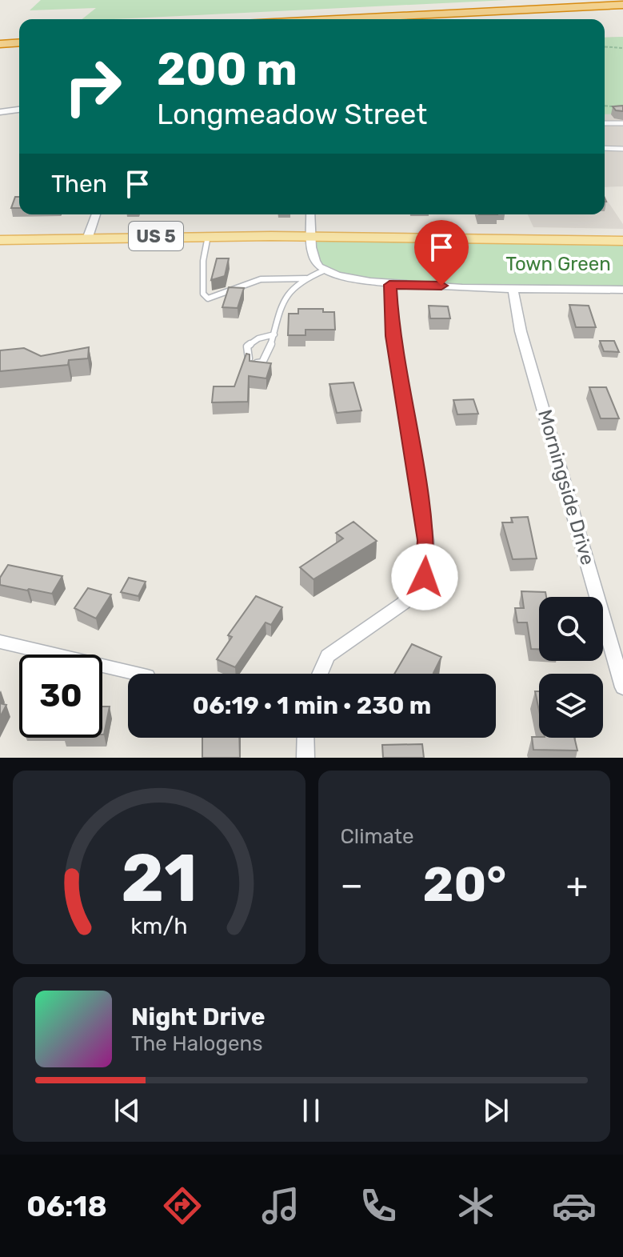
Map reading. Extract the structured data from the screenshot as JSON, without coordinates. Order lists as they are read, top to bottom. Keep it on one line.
{"streets":{"main road":["US 5"],"street":["Morningside Drive"]},"parks":["Town Green"],"page":{"turn":["200 m","Longmeadow Street"],"then":"Then","limit":"30","trip":"06:19 · 1 min · 230 m","tile":"Climate","heat":["−","20°","+"],"song":["Night Drive","The Halogens"],"tabs":"06:18","gauge":["21","km/h"]}}
